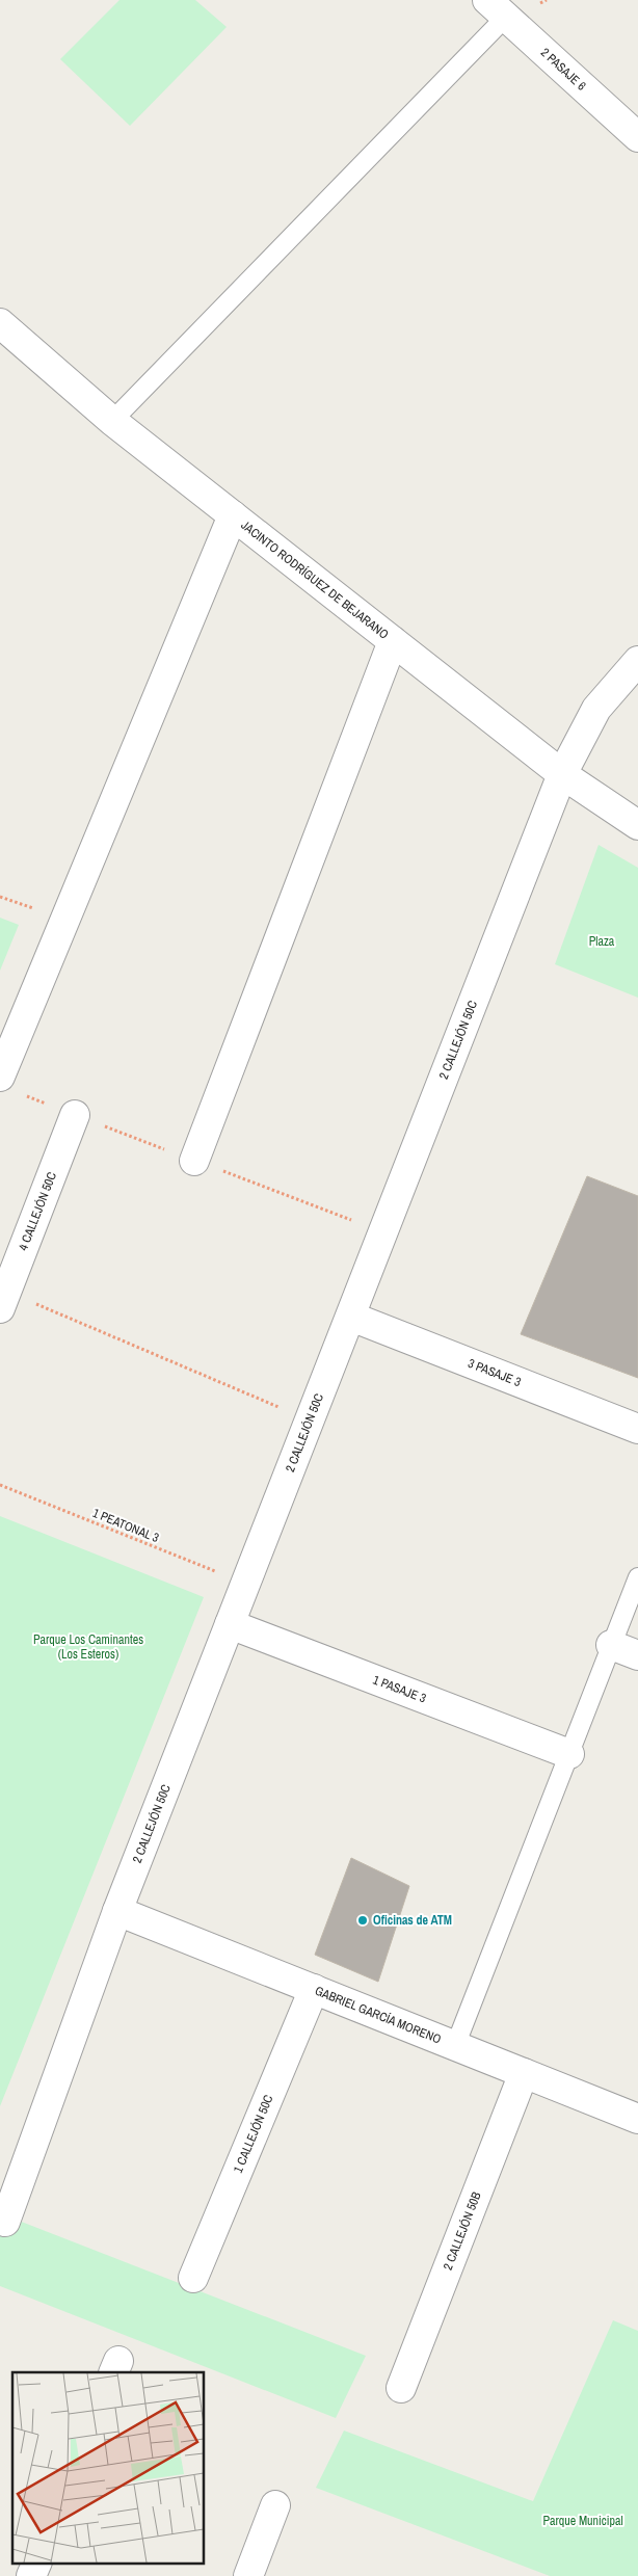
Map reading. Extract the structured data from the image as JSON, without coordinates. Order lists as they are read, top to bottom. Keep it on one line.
{"streets":{"street":["2 PASAJE 6","JACINTO RODRÍGUEZ DE BEJARANO","2 CALLEJÓN 50C","4 CALLEJÓN 50C","3 PASAJE 3","1 PASAJE 3","GABRIEL GARCÍA MORENO","1 CALLEJÓN 50C","2 CALLEJÓN 50B"],"path":["1 PEATONAL 3"]},"crossings":[["JACINTO RODRÍGUEZ DE BEJARANO","2 CALLEJÓN 50C"],["2 CALLEJÓN 50C","3 PASAJE 3"],["2 CALLEJÓN 50C","1 PEATONAL 3"],["2 CALLEJÓN 50C","1 PASAJE 3"],["2 CALLEJÓN 50C","GABRIEL GARCÍA MORENO"],["GABRIEL GARCÍA MORENO","1 CALLEJÓN 50C"],["GABRIEL GARCÍA MORENO","2 CALLEJÓN 50B"]],"parks":["Plaza","Parque Los Caminantes (Los Esteros)","Parque Municipal"],"places":["Oficinas de ATM"]}
